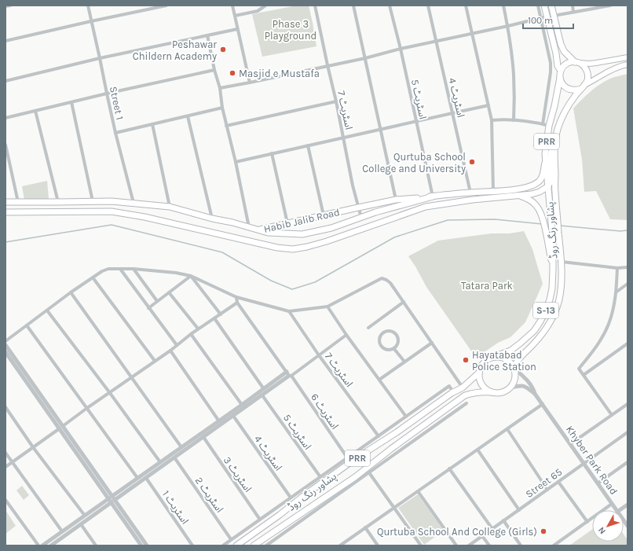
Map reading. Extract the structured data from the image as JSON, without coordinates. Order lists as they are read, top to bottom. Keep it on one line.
{"streets":{"main road":["PRR","Habib Jalib Road","پشاور رنگ روڈ","S-13"],"street":["اسٹریٹ 4","اسٹریٹ 5","Street 1","اسٹریٹ 7","اسٹریٹ 6","Khyber Park Road","اسٹریٹ 3","Street 65","اسٹریٹ 2","اسٹریٹ 1"]},"crossings":[["اسٹریٹ 4","Habib Jalib Road"],["اسٹریٹ 5","Habib Jalib Road"],["Street 1","Habib Jalib Road"],["اسٹریٹ 7","Habib Jalib Road"],["Habib Jalib Road","پشاور رنگ روڈ"],["Khyber Park Road","Street 65"]],"parks":["Phase 3 Playground","Tatara Park"],"places":["Peshawar Childern Academy","Masjid e Mustafa","Qurtuba School College and University","Hayatabad Police Station","Qurtuba School And College (Girls)"],"scale_bar":"100 m","north":"bottom left"}
